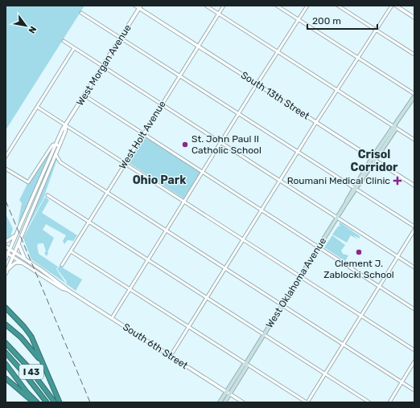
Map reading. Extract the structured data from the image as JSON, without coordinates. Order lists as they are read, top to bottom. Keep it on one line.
{"streets":{"highway":["I 43"],"main road":["West Oklahoma Avenue"],"street":["West Morgan Avenue","South 13th Street","West Holt Avenue","South 6th Street"]},"crossings":[["West Morgan Avenue","South 13th Street"],["West Morgan Avenue","South 6th Street"],["South 13th Street","West Holt Avenue"],["South 13th Street","West Oklahoma Avenue"],["West Oklahoma Avenue","South 6th Street"]],"districts":["Crisol Corridor","Ohio Park"],"places":{"other":["St. John Paul II Catholic School","Clement J. Zablocki School"],"health":["Roumani Medical Clinic"]},"scale_bar":"200 m","north":"bottom right"}
